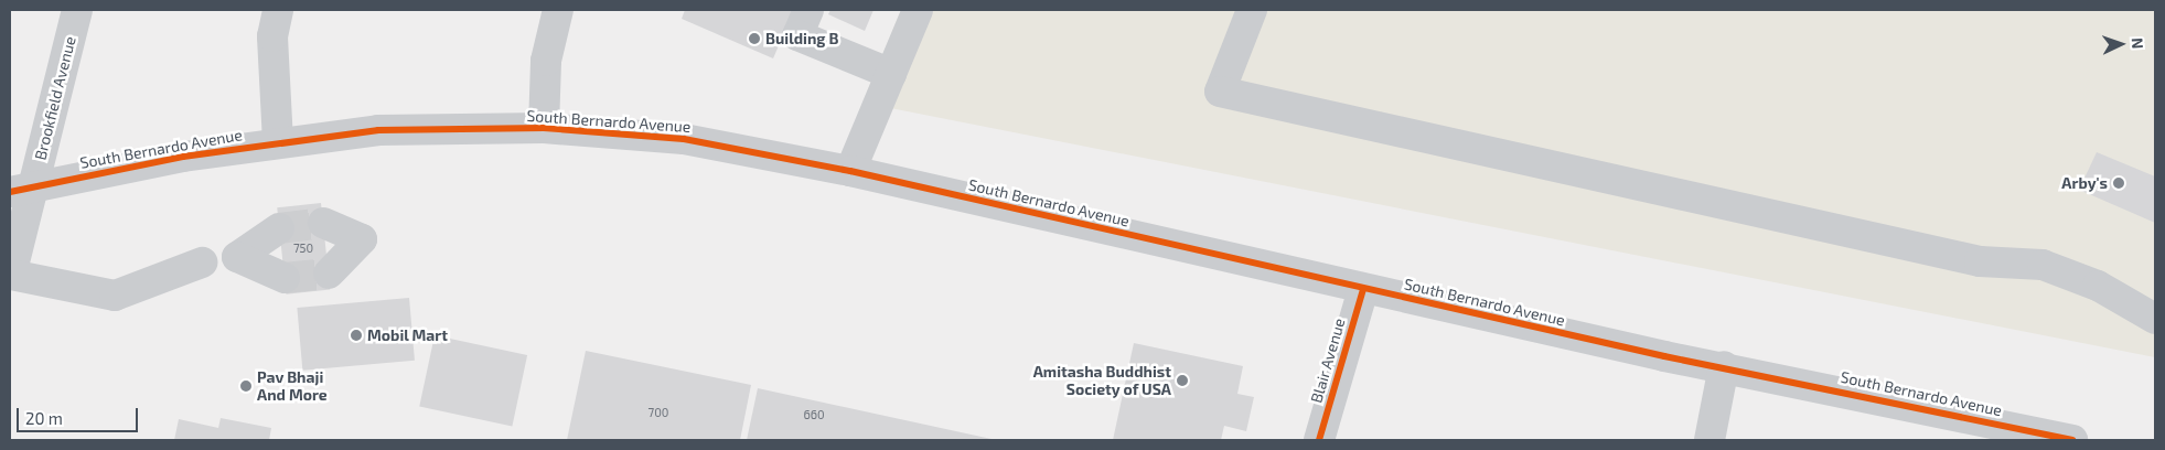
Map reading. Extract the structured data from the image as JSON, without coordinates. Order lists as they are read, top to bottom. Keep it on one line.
{"streets":{"street":["Brookfield Avenue","South Bernardo Avenue","Blair Avenue"]},"crossings":[["Brookfield Avenue","South Bernardo Avenue"],["South Bernardo Avenue","Blair Avenue"]],"places":["Building B","Arby's","Mobil Mart","Amitasha Buddhist Society of USA","Pav Bhaji And More"],"house_numbers":["750","700","660"],"scale_bar":"20 m","north":"right"}
